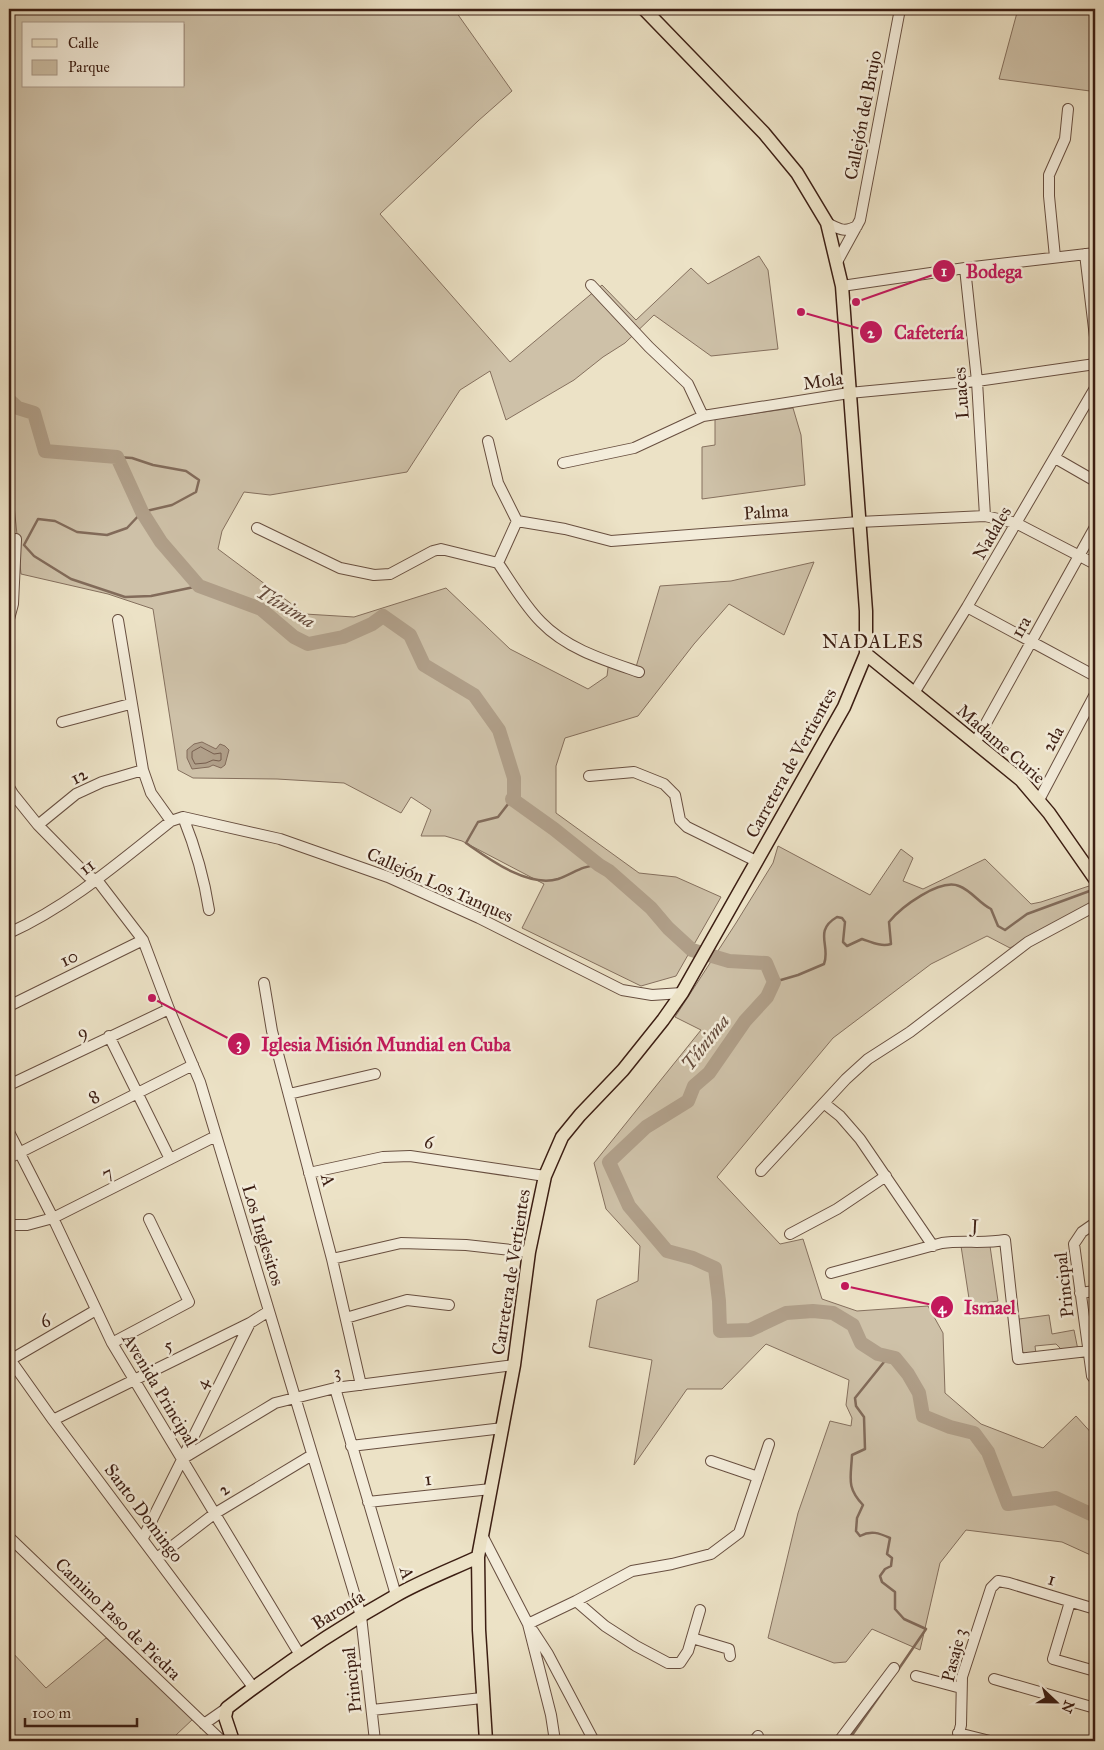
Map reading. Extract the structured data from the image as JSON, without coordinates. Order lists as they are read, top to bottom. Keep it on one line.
{"streets":{"main road":["Madame Curie","Carretera de Vertientes","Baronía"],"street":["Callejón del Brujo","Mola","Luaces","Palma","Nadales","1ra","2da","12","11","Callejón Los Tanques","10","9","8","6","7","A","J","Los Inglesitos","Principal","5","3","4","Avenida Principal","1","2","Santo Domingo","Camino Paso de Piedra","Pasaje 3"]},"crossings":[["Callejón del Brujo","Carretera de Vertientes"],["Mola","Luaces"],["Mola","Carretera de Vertientes"],["Luaces","Palma"],["Palma","Nadales"],["Palma","1ra"],["Palma","Carretera de Vertientes"],["Nadales","Madame Curie"],["1ra","Madame Curie"],["2da","Madame Curie"],["Madame Curie","Carretera de Vertientes"],["Carretera de Vertientes","Callejón Los Tanques"],["Carretera de Vertientes","6"],["Carretera de Vertientes","3"],["Carretera de Vertientes","1"],["Carretera de Vertientes","Baronía"],["12","Los Inglesitos"],["11","Callejón Los Tanques"],["11","Los Inglesitos"],["10","Los Inglesitos"],["9","Los Inglesitos"],["8","Los Inglesitos"],["8","Avenida Principal"],["6","A"],["6","Avenida Principal"],["6","Santo Domingo"],["7","Los Inglesitos"],["7","Avenida Principal"],["A","3"],["A","1"],["A","Baronía"],["J","Principal"],["Los Inglesitos","Principal"],["Los Inglesitos","5"],["Los Inglesitos","3"],["Los Inglesitos","2"],["Los Inglesitos","Baronía"],["Principal","Baronía"],["5","4"],["5","Avenida Principal"],["5","Santo Domingo"],["3","4"],["3","Avenida Principal"],["4","Avenida Principal"],["4","Santo Domingo"],["Avenida Principal","2"],["Avenida Principal","Baronía"],["1","Pasaje 3"],["2","Santo Domingo"],["Santo Domingo","Baronía"]],"districts":["NADALES"],"water":["Tíinima"],"places":["Bodega","Cafetería","Iglesia Misión Mundial en Cuba","Ismael"],"legend":["Calle","Parque"],"scale_bar":"100 m","north":"right"}
